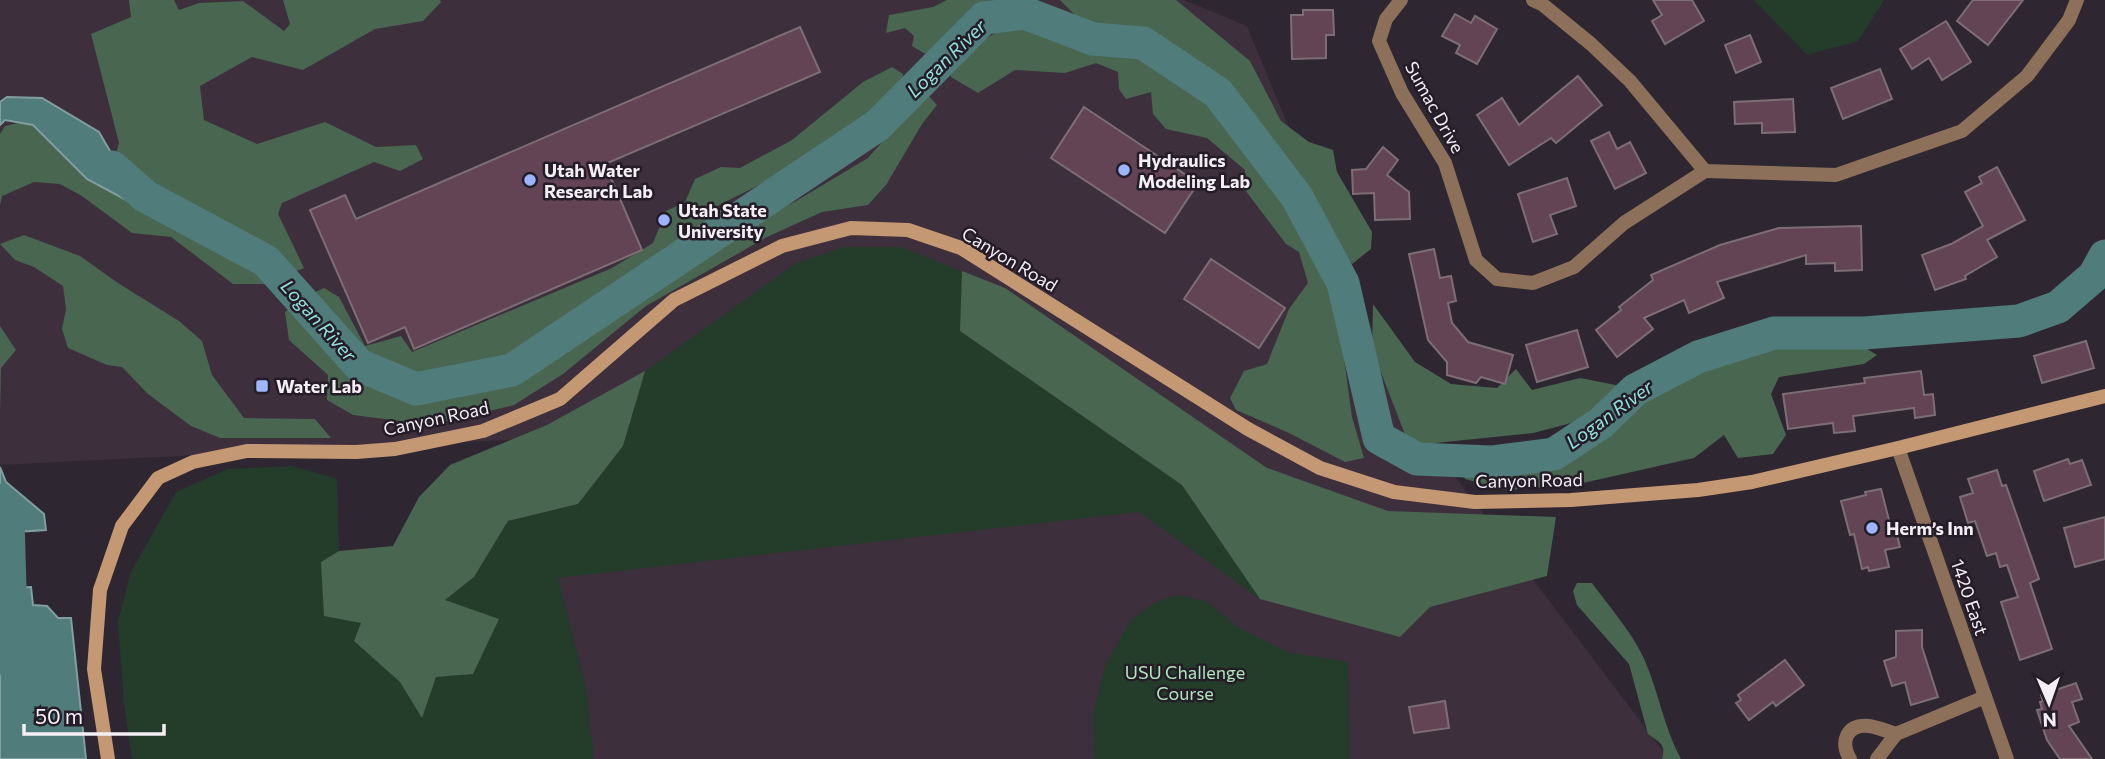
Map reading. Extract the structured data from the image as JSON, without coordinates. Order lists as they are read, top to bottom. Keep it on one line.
{"streets":{"street":["Sumac Drive","Canyon Road","1420 East"]},"crossings":[["Canyon Road","1420 East"]],"water":["Logan River"],"parks":["USU Challenge Course"],"places":{"other":["Hydraulics Modeling Lab","Utah Water Research Lab","Utah State University","Herm’s Inn"],"transit":["Water Lab"]},"scale_bar":"50 m","north":"bottom"}
